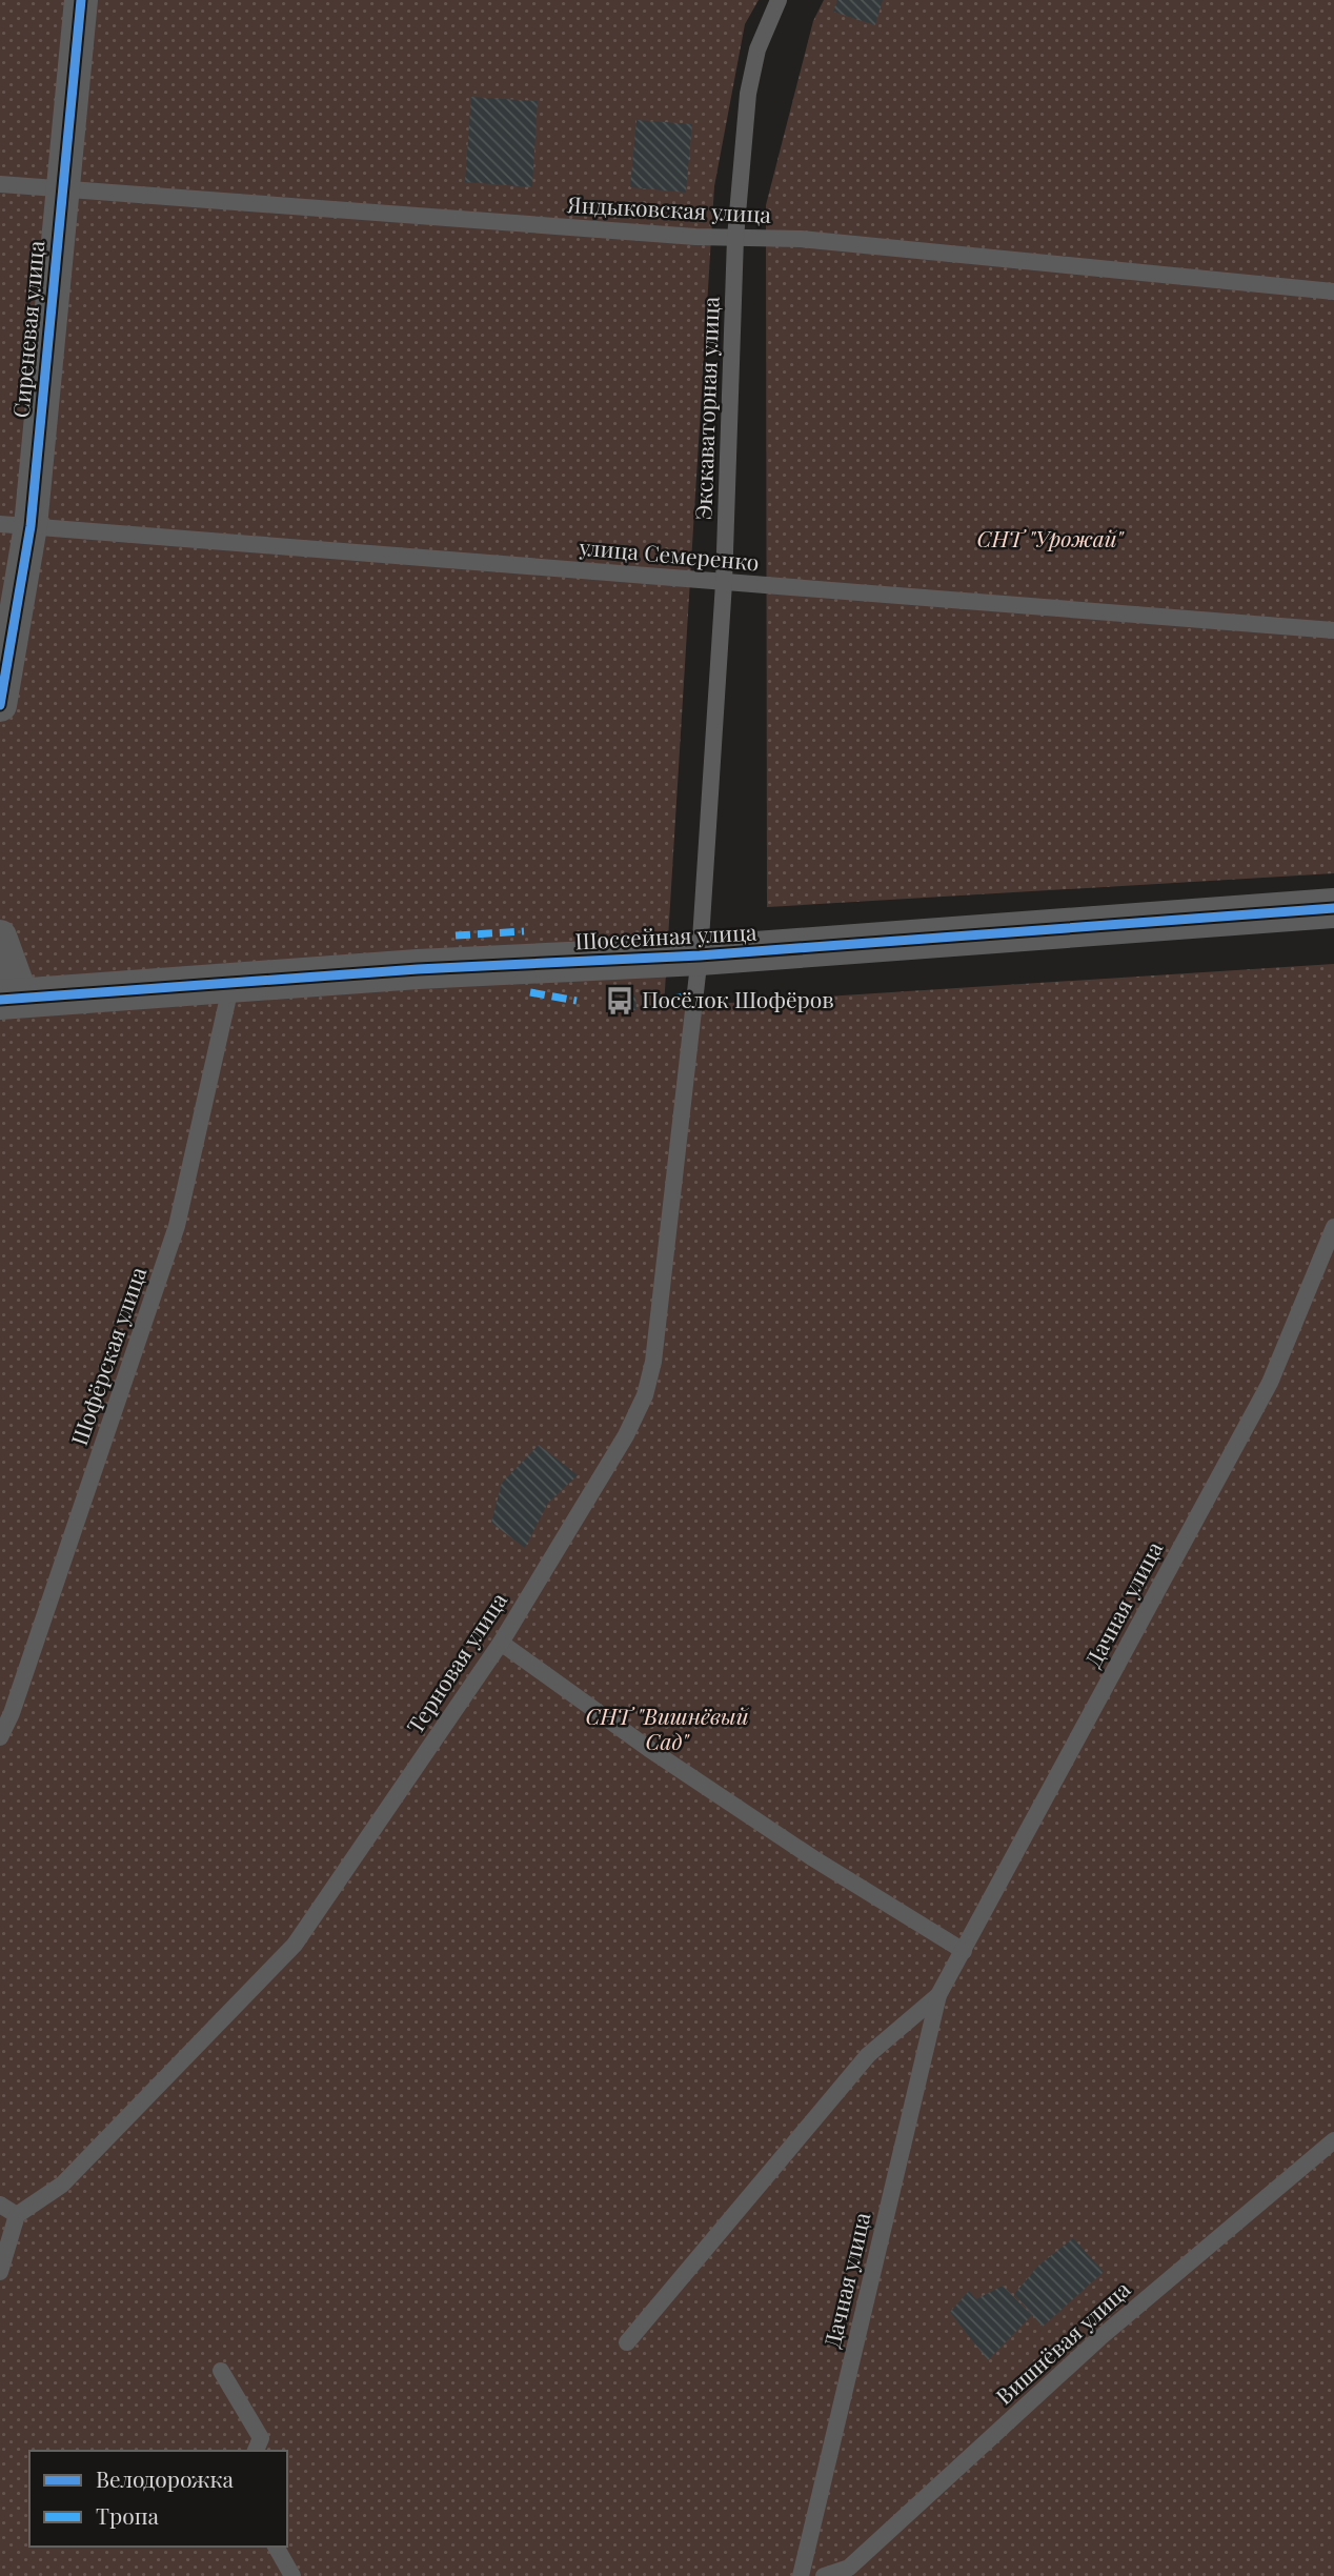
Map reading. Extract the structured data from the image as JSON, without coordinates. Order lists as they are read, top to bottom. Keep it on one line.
{"streets":{"street":["Сиреневая улица","Шоссейная улица"],"lane":["Яндыковская улица","Экскаваторная улица","улица Семеренко","Шофёрская улица","Дачная улица","Терновая улица","Вишнёвая улица"]},"crossings":[["Яндыковская улица","Сиреневая улица"],["Яндыковская улица","Экскаваторная улица"],["Сиреневая улица","улица Семеренко"],["Экскаваторная улица","улица Семеренко"],["Экскаваторная улица","Шоссейная улица"],["Экскаваторная улица","Терновая улица"],["Шоссейная улица","Шофёрская улица"],["Шоссейная улица","Терновая улица"]],"parks":["СНТ \"Урожай\"","СНТ \"Вишнёвый Сад\""],"places":{"bus stop":["Посёлок Шофёров"]},"legend":["Велодорожка","Тропа"]}
